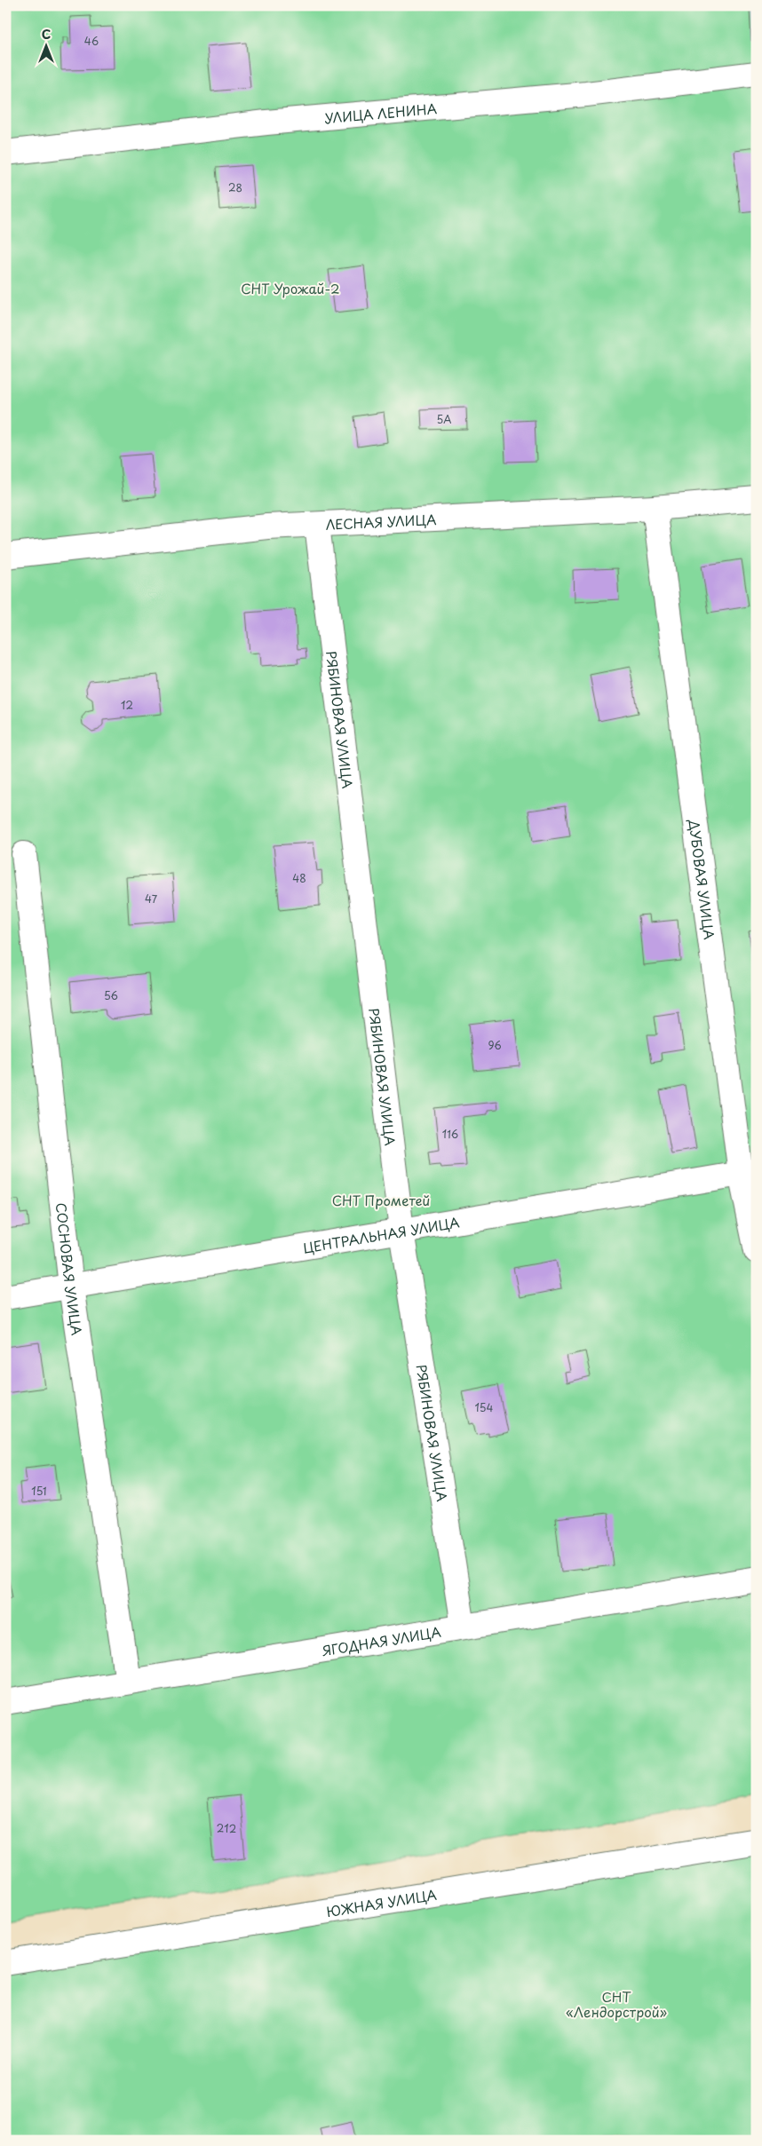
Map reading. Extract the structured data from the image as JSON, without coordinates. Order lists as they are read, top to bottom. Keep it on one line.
{"streets":{"street":["УЛИЦА ЛЕНИНА","ЛЕСНАЯ УЛИЦА","РЯБИНОВАЯ УЛИЦА","ДУБОВАЯ УЛИЦА","ЦЕНТРАЛЬНАЯ УЛИЦА","СОСНОВАЯ УЛИЦА","ЯГОДНАЯ УЛИЦА","ЮЖНАЯ УЛИЦА"]},"crossings":[["ЛЕСНАЯ УЛИЦА","РЯБИНОВАЯ УЛИЦА"],["ЛЕСНАЯ УЛИЦА","ДУБОВАЯ УЛИЦА"],["РЯБИНОВАЯ УЛИЦА","ЦЕНТРАЛЬНАЯ УЛИЦА"],["РЯБИНОВАЯ УЛИЦА","ЯГОДНАЯ УЛИЦА"],["ДУБОВАЯ УЛИЦА","ЦЕНТРАЛЬНАЯ УЛИЦА"],["ЦЕНТРАЛЬНАЯ УЛИЦА","СОСНОВАЯ УЛИЦА"],["СОСНОВАЯ УЛИЦА","ЯГОДНАЯ УЛИЦА"]],"parks":["СНТ Урожай-2","СНТ Прометей","СНТ «Лендорстрой»"],"house_numbers":["46","28","5А","12","48","47","56","96","116","154","151","212"],"north":"top"}
